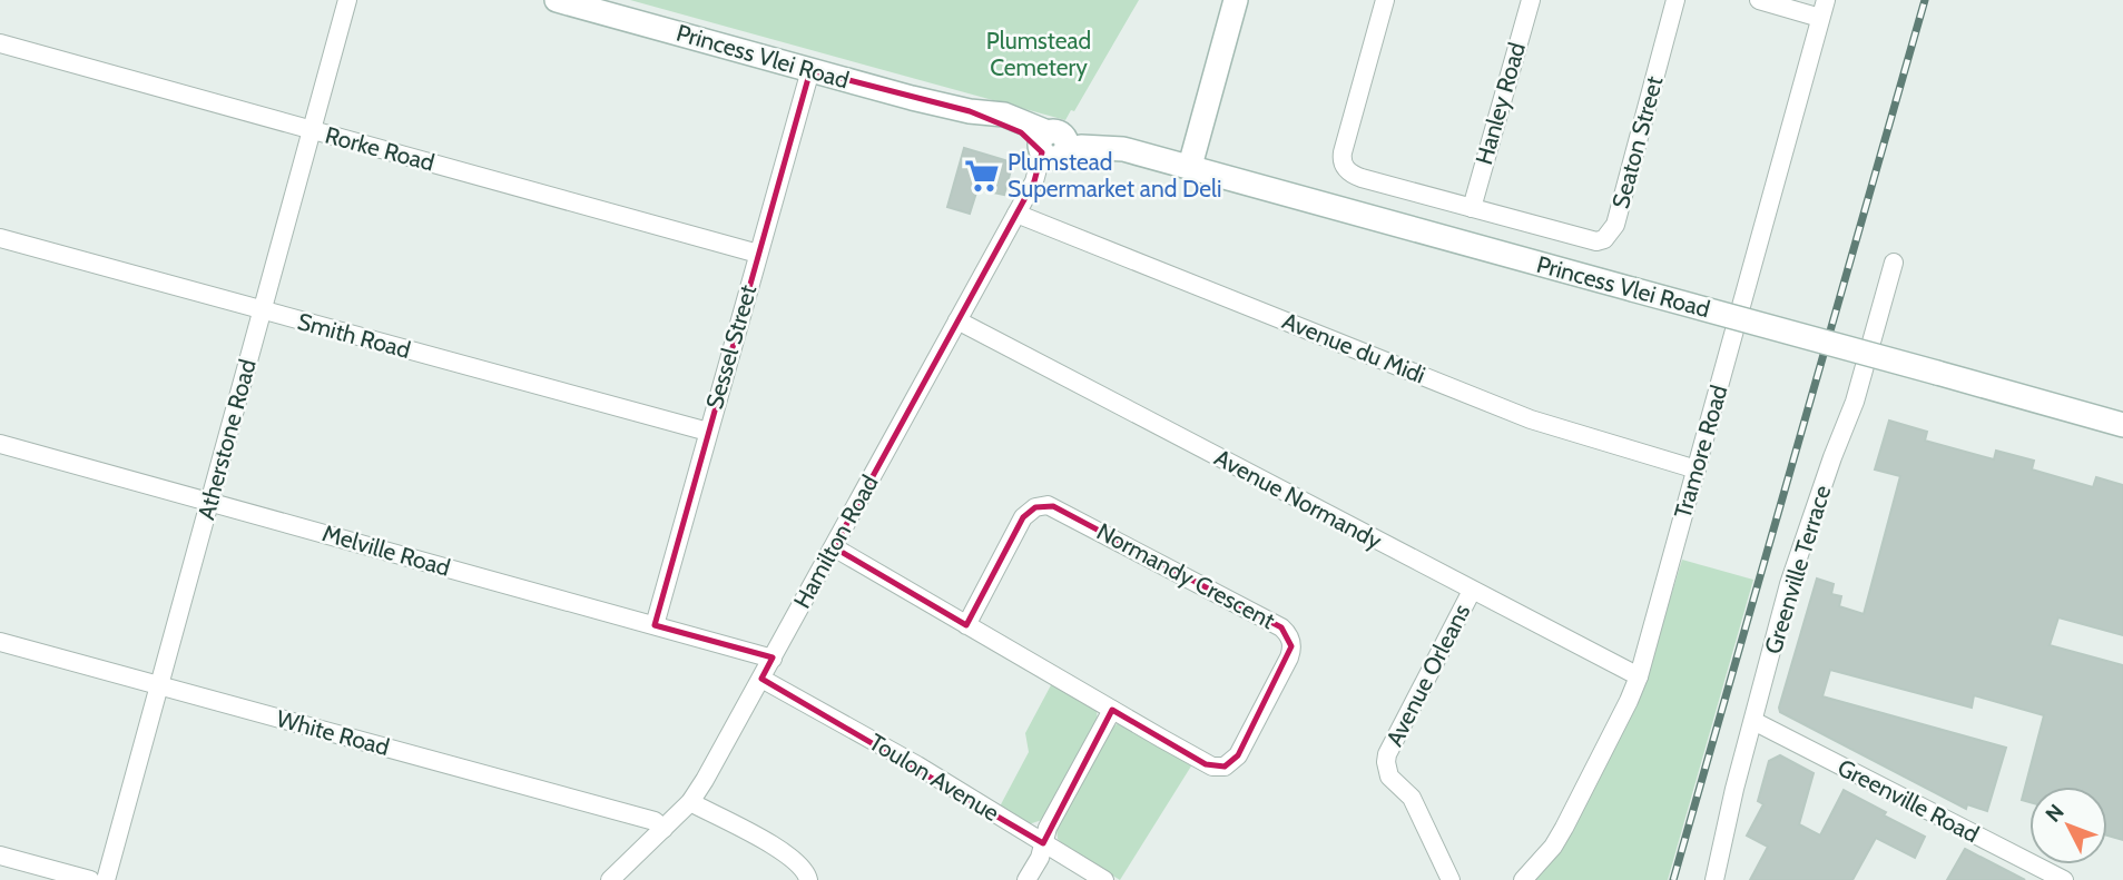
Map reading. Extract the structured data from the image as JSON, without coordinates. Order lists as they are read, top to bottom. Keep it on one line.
{"streets":{"street":["Princess Vlei Road","Hanley Road","Seaton Street","Rorke Road","Smith Road","Sessel Street","Avenue du Midi","Atherstone Road","Tramore Road","Avenue Normandy","Hamilton Road","Melville Road","Greenville Terrace","Normandy Crescent","Avenue Orleans","White Road","Toulon Avenue","Greenville Road"]},"crossings":[["Princess Vlei Road","Sessel Street"],["Princess Vlei Road","Hamilton Road"],["Hanley Road","Seaton Street"],["Rorke Road","Sessel Street"],["Rorke Road","Atherstone Road"],["Smith Road","Sessel Street"],["Smith Road","Atherstone Road"],["Sessel Street","Melville Road"],["Avenue du Midi","Tramore Road"],["Avenue du Midi","Hamilton Road"],["Atherstone Road","Melville Road"],["Atherstone Road","White Road"],["Tramore Road","Avenue Normandy"],["Avenue Normandy","Hamilton Road"],["Avenue Normandy","Avenue Orleans"],["Hamilton Road","Melville Road"],["Hamilton Road","Normandy Crescent"],["Hamilton Road","White Road"],["Hamilton Road","Toulon Avenue"],["Greenville Terrace","Greenville Road"]],"parks":["Plumstead Cemetery"],"places":{"supermarket":["Plumstead Supermarket and Deli"]},"north":"top left"}
